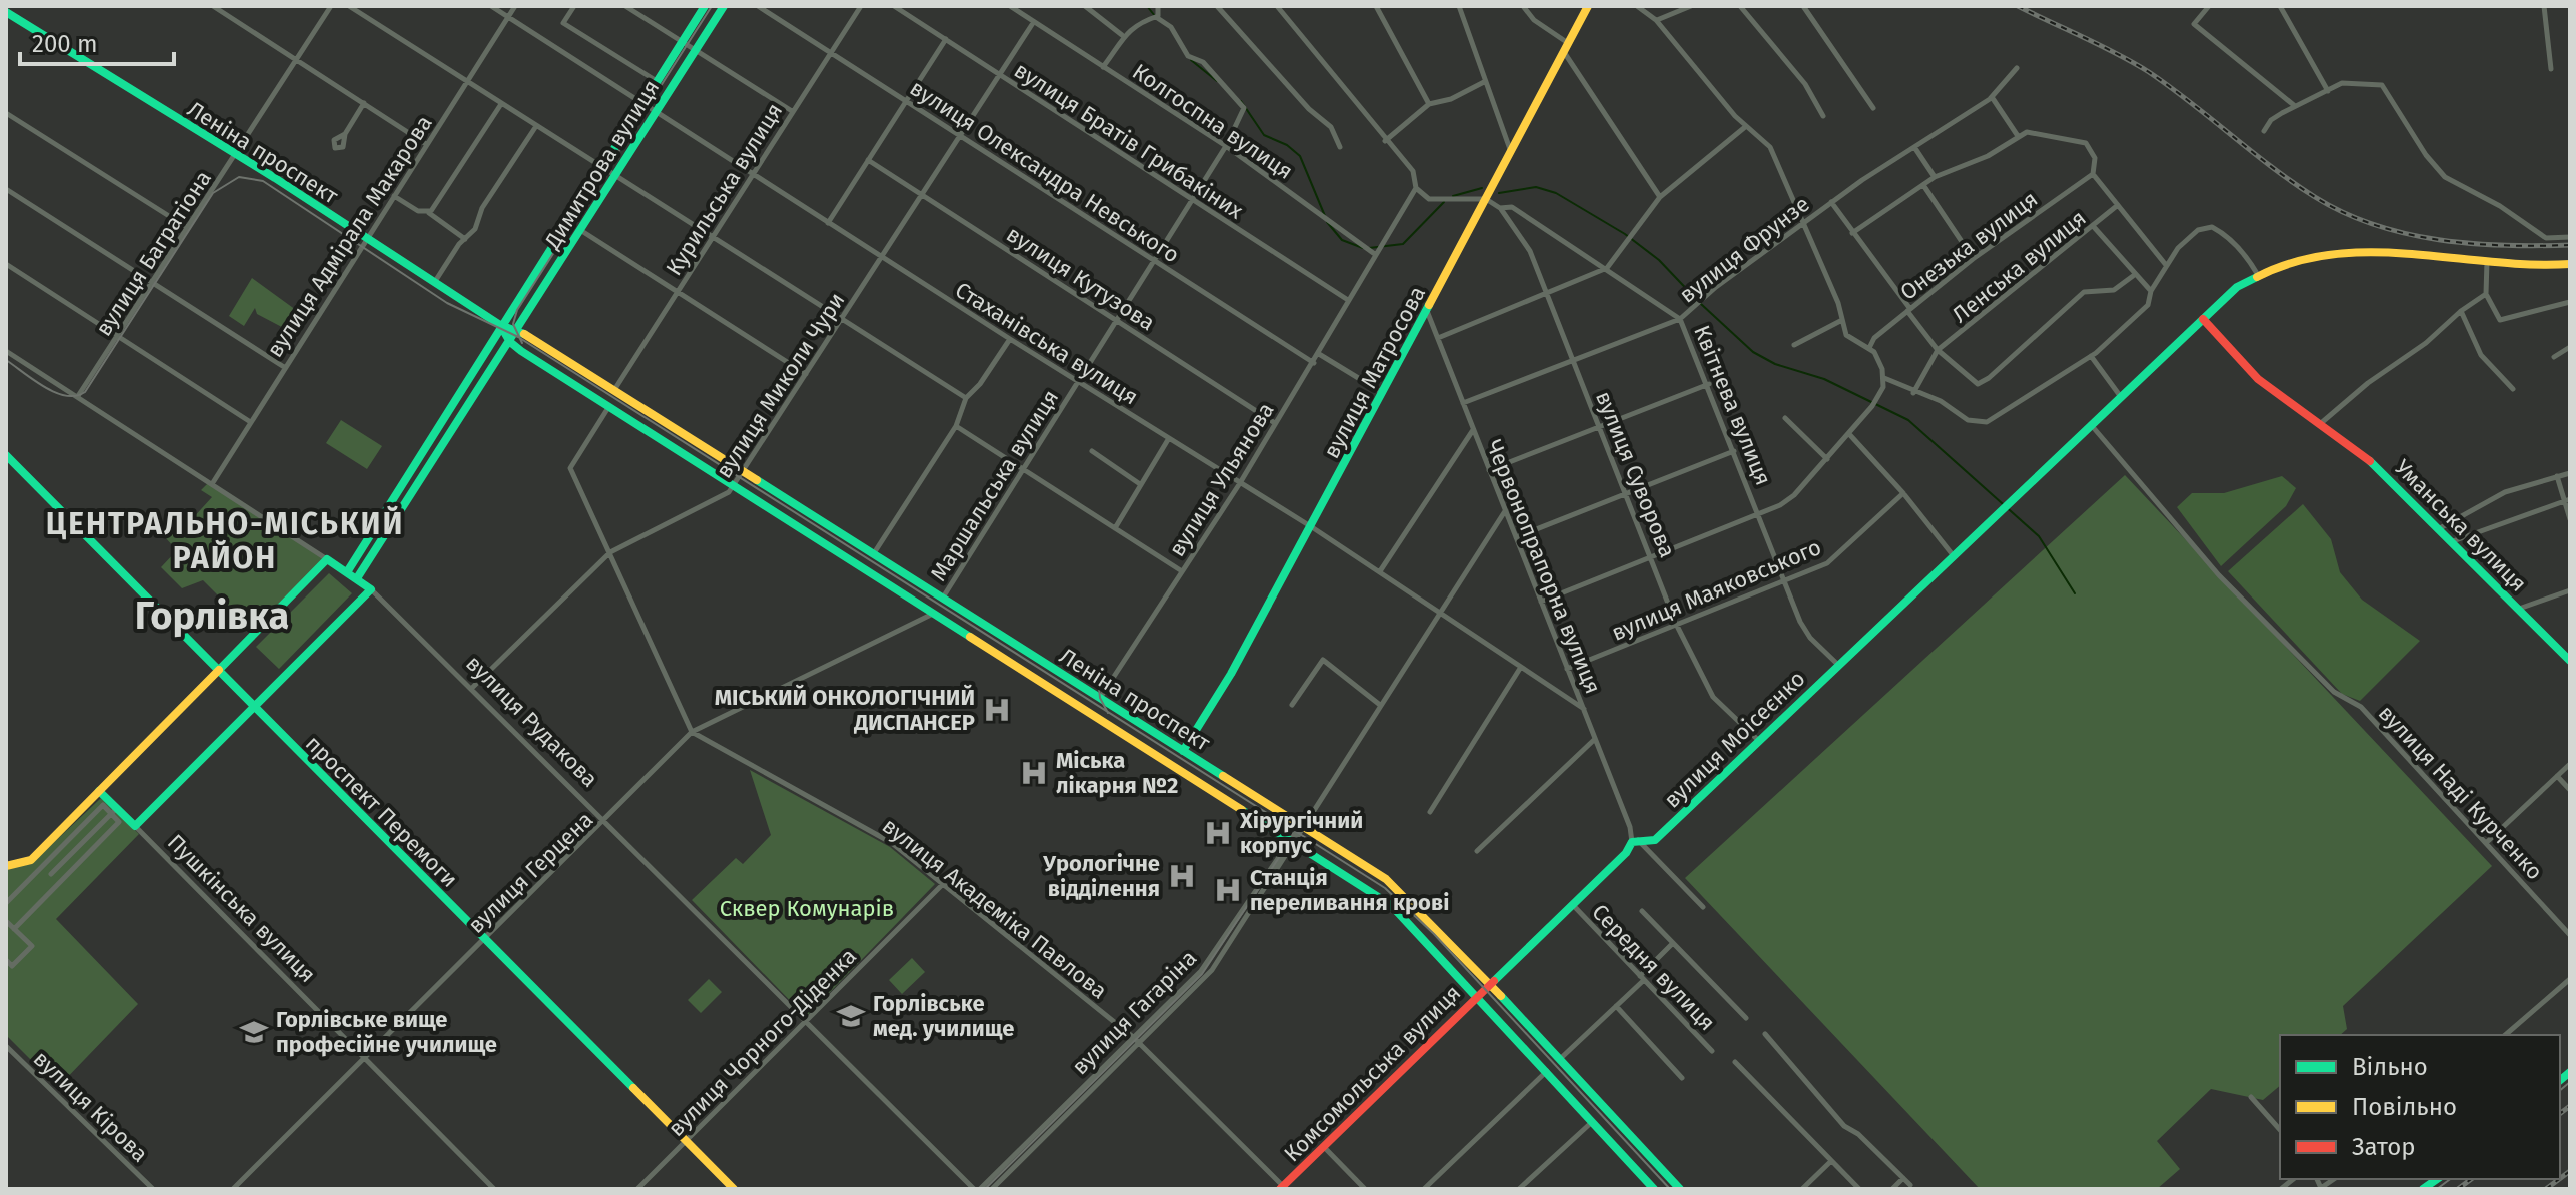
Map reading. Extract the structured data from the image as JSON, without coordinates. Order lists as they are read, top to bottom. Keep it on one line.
{"streets":{"street":["Колгоспна вулиця","вулиця Братів Грибакіних","Леніна проспект","Димитрова вулиця","вулиця Олександра Невського","Курильська вулиця","вулиця Адмірала Макарова","Онезька вулиця","вулиця Фрунзе","вулиця Багратіона","Ленська вулиця","вулиця Кутузова","Стаханівська вулиця","вулиця Матросова","вулиця Миколи Чури","Квітнева вулиця","вулиця Суворова","вулиця Ульянова","Маршальська вулиця","Уманська вулиця","Червонопрапорна вулиця","вулиця Маяковського","вулиця Рудакова","вулиця Моісеєнко","вулиця Наді Курченко","проспект Перемоги","вулиця Герцена","Пушкінська вулиця","вулиця Академіка Павлова","Середня вулиця","вулиця Гагаріна","вулиця Чорного-Діденка","Комсомольська вулиця","вулиця Кірова"]},"crossings":[["Колгоспна вулиця","вулиця Миколи Чури"],["Колгоспна вулиця","вулиця Ульянова"],["Колгоспна вулиця","Маршальська вулиця"],["вулиця Братів Грибакіних","вулиця Миколи Чури"],["вулиця Братів Грибакіних","вулиця Ульянова"],["вулиця Братів Грибакіних","Маршальська вулиця"],["Леніна проспект","Димитрова вулиця"],["Леніна проспект","Курильська вулиця"],["Леніна проспект","вулиця Адмірала Макарова"],["Леніна проспект","вулиця Багратіона"],["Леніна проспект","вулиця Матросова"],["Леніна проспект","вулиця Миколи Чури"],["Леніна проспект","вулиця Ульянова"],["Леніна проспект","Маршальська вулиця"],["Леніна проспект","вулиця Моісеєнко"],["Леніна проспект","вулиця Герцена"],["Леніна проспект","вулиця Гагаріна"],["Леніна проспект","Комсомольська вулиця"],["Димитрова вулиця","Стаханівська вулиця"],["Димитрова вулиця","вулиця Рудакова"],["вулиця Олександра Невського","Курильська вулиця"],["вулиця Олександра Невського","вулиця Миколи Чури"],["вулиця Олександра Невського","вулиця Ульянова"],["вулиця Олександра Невського","Маршальська вулиця"],["Курильська вулиця","Стаханівська вулиця"],["вулиця Адмірала Макарова","Стаханівська вулиця"],["вулиця Адмірала Макарова","вулиця Рудакова"],["вулиця Фрунзе","Квітнева вулиця"],["вулиця Фрунзе","вулиця Суворова"],["вулиця Фрунзе","Червонопрапорна вулиця"],["вулиця Багратіона","вулиця Рудакова"],["вулиця Кутузова","вулиця Миколи Чури"],["вулиця Кутузова","вулиця Ульянова"],["вулиця Кутузова","Маршальська вулиця"],["Стаханівська вулиця","вулиця Матросова"],["Стаханівська вулиця","вулиця Миколи Чури"],["Стаханівська вулиця","вулиця Ульянова"],["Стаханівська вулиця","Маршальська вулиця"],["Стаханівська вулиця","Червонопрапорна вулиця"],["вулиця Матросова","Квітнева вулиця"],["вулиця Матросова","Червонопрапорна вулиця"],["вулиця Миколи Чури","вулиця Рудакова"],["Квітнева вулиця","вулиця Суворова"],["Квітнева вулиця","вулиця Маяковського"],["Квітнева вулиця","вулиця Моісеєнко"],["вулиця Суворова","вулиця Маяковського"],["вулиця Суворова","вулиця Моісеєнко"],["Уманська вулиця","вулиця Моісеєнко"],["Червонопрапорна вулиця","вулиця Маяковського"],["Червонопрапорна вулиця","вулиця Моісеєнко"],["вулиця Рудакова","вулиця Герцена"],["вулиця Рудакова","вулиця Гагаріна"],["вулиця Рудакова","вулиця Чорного-Діденка"],["вулиця Моісеєнко","вулиця Наді Курченко"],["вулиця Моісеєнко","Середня вулиця"],["вулиця Моісеєнко","Комсомольська вулиця"],["проспект Перемоги","вулиця Герцена"],["проспект Перемоги","вулиця Чорного-Діденка"],["вулиця Герцена","Пушкінська вулиця"],["вулиця Герцена","вулиця Академіка Павлова"],["вулиця Академіка Павлова","вулиця Гагаріна"],["вулиця Академіка Павлова","вулиця Чорного-Діденка"],["вулиця Академіка Павлова","Комсомольська вулиця"]],"districts":["ЦЕНТРАЛЬНО-МІСЬКИЙ РАЙОН","Горлівка"],"parks":["Сквер Комунарів"],"places":{"hospital":["МІСЬКИЙ ОНКОЛОГІЧНИЙ ДИСПАНСЕР","Міська лікарня №2","Хірургічний корпус","Урологічне відділення","Станція переливання крові"],"school or university":["Горлівське мед. училище","Горлівське вище професійне училище"]},"legend":["Вільно","Повільно","Затор"],"scale_bar":"200 m"}
